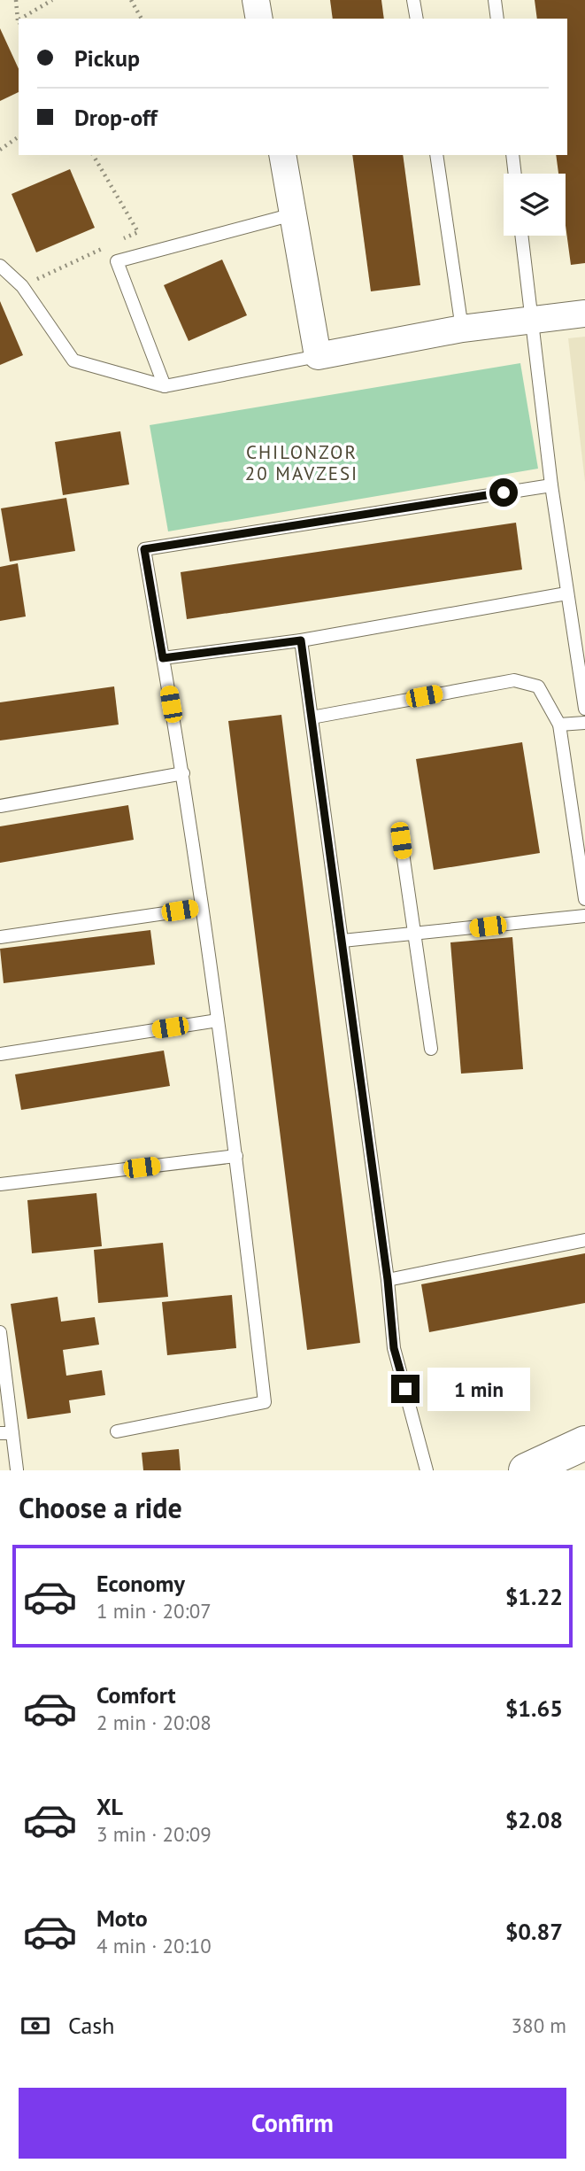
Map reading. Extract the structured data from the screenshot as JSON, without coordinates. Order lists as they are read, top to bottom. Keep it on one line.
{"districts":["CHILONZOR 20 MAVZESI"],"page":{"banner":["Pickup","Drop-off"],"bubble":"1 min","heading":"Choose a ride","list":[{"name":"Economy","note":"1 min · 20:07","value":"$1.22"},{"name":"Comfort","note":"2 min · 20:08","value":"$1.65"},{"name":"XL","note":"3 min · 20:09","value":"$2.08"},{"name":"Moto","note":"4 min · 20:10","value":"$0.87"}],"pay":["Cash","380 m"],"buttons":"Confirm"}}
